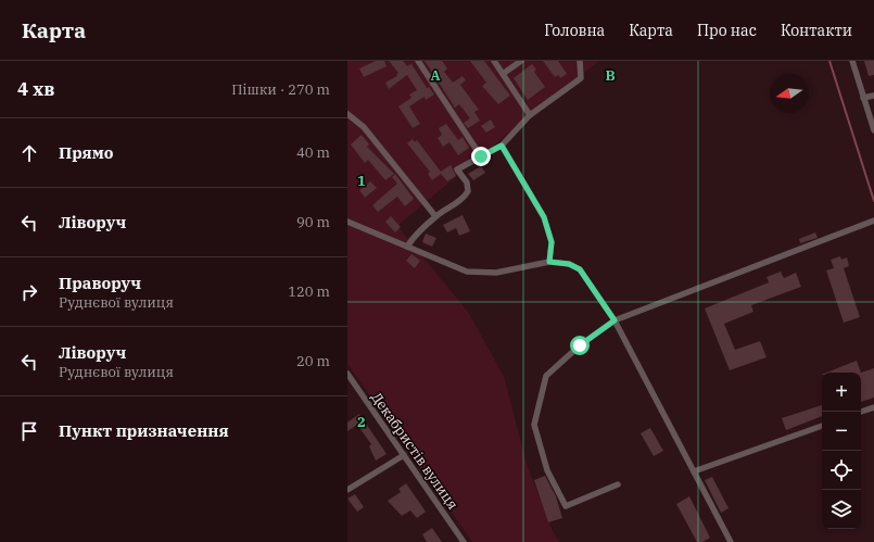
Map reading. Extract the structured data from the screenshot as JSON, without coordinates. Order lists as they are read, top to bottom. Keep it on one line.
{"streets":{"street":["Декабристів вулиця"]},"north":"left","page":{"header":"Карта","nav":["Головна","Карта","Про нас","Контакти"],"heading":["4 хв","Пішки · 270 m"],"list":[["Прямо","40 m"],["Ліворуч","90 m"],["Праворуч","Руднєвої вулиця","120 m"],["Ліворуч","Руднєвої вулиця","20 m"],"Пункт призначення"],"map_buttons":["+","−"]},"grid":{"columns":["A","B"],"rows":["1","2"]}}
